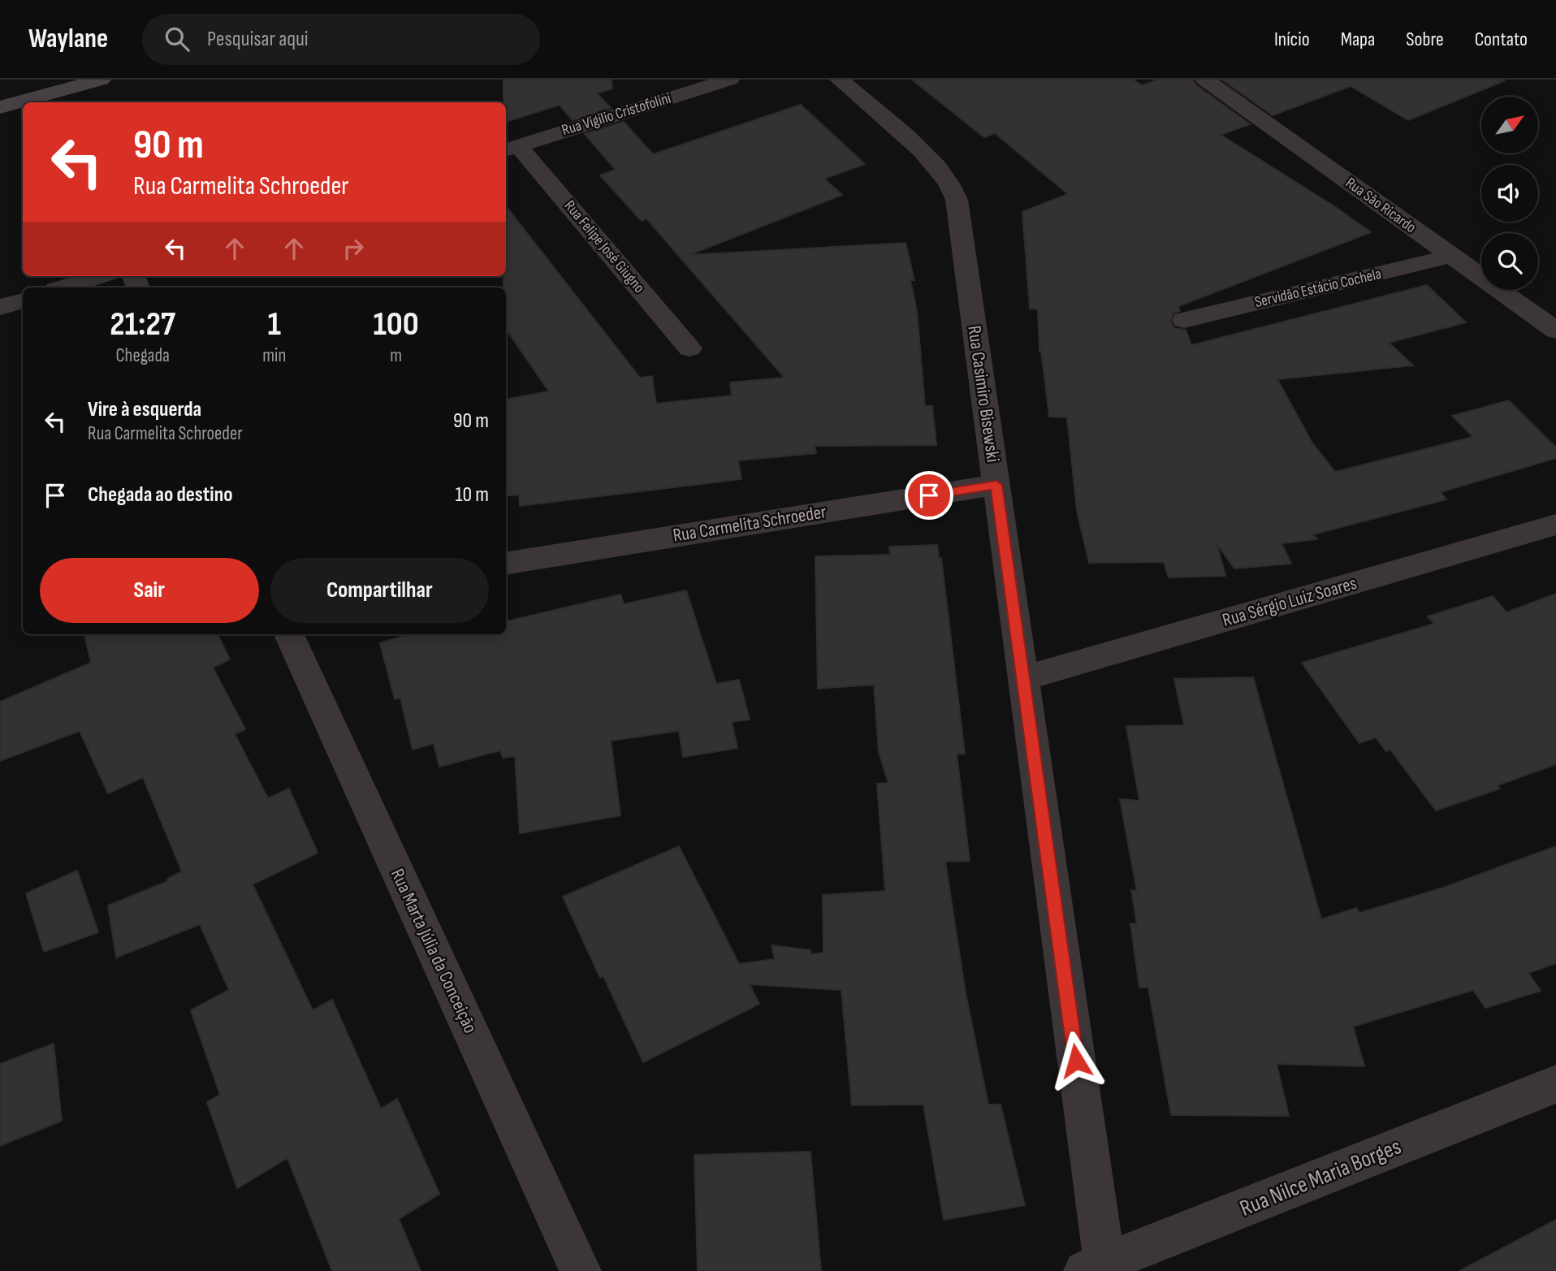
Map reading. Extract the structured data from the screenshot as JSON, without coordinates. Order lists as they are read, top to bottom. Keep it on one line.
{"streets":{"street":["Rua Vigílio Cristofolini","Rua São Ricardo","Rua Felipe José Giugno","Servidão Estácio Cochela","Rua Casimiro Bisewski","Rua Carmelita Schroeder","Rua Sérgio Luiz Soares","Rua Marta Júlia da Conceição","Rua Nilce Maria Borges"]},"crossings":[["Rua Vigílio Cristofolini","Rua Felipe José Giugno"],["Rua São Ricardo","Servidão Estácio Cochela"],["Rua Casimiro Bisewski","Rua Carmelita Schroeder"],["Rua Casimiro Bisewski","Rua Sérgio Luiz Soares"],["Rua Casimiro Bisewski","Rua Nilce Maria Borges"]],"north":"top right","page":{"header":"Waylane","search":"Pesquisar aqui","nav":["Início","Mapa","Sobre","Contato"],"turn":["90 m","Rua Carmelita Schroeder"],"eta":["21:27","Chegada","1","min","100","m"],"list":[{"name":"Vire à esquerda","note":"Rua Carmelita Schroeder","value":"90 m"},{"name":"Chegada ao destino","value":"10 m"}],"buttons":["Sair","Compartilhar"]}}
